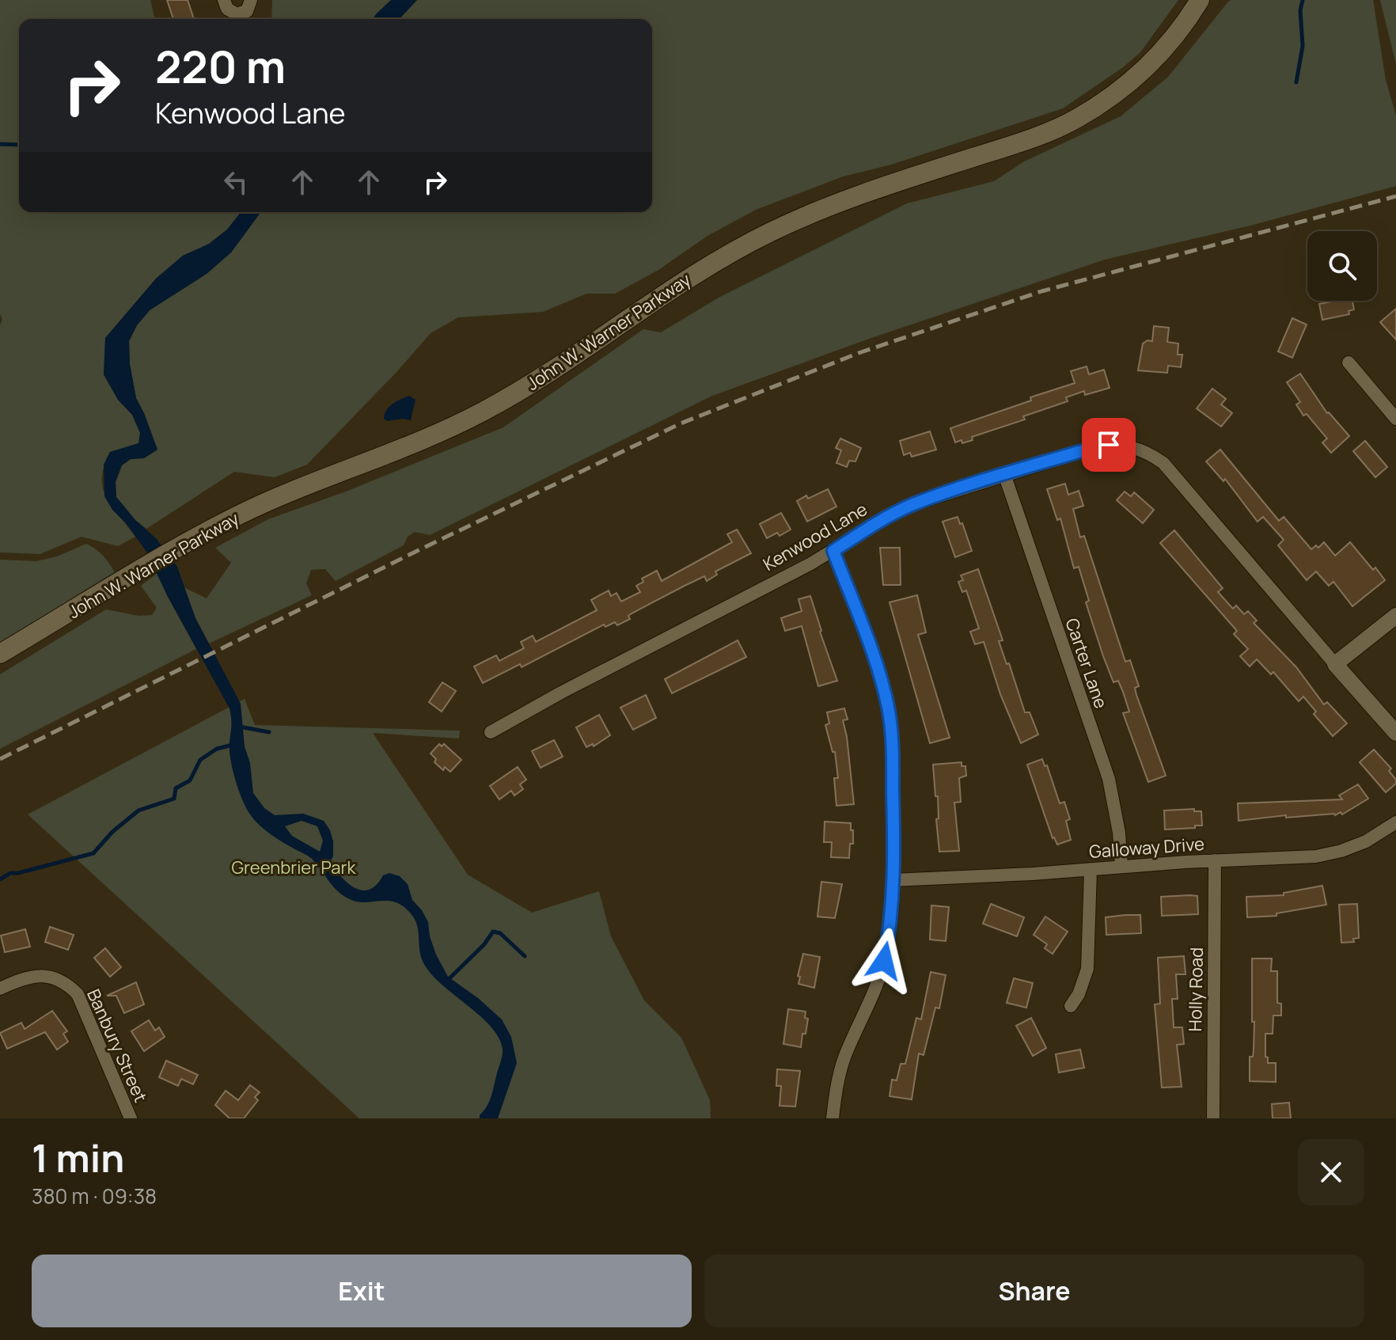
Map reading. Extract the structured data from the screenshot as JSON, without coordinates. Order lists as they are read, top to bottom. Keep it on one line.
{"streets":{"main road":["John W. Warner Parkway"],"street":["Kenwood Lane","Carter Lane","Galloway Drive","Holly Road","Banbury Street"]},"crossings":[["Kenwood Lane","Carter Lane"],["Carter Lane","Galloway Drive"],["Galloway Drive","Holly Road"]],"parks":["Greenbrier Park"],"page":{"turn":["220 m","Kenwood Lane"],"heading":["1 min","380 m · 09:38"],"buttons":["Exit","Share"]}}
